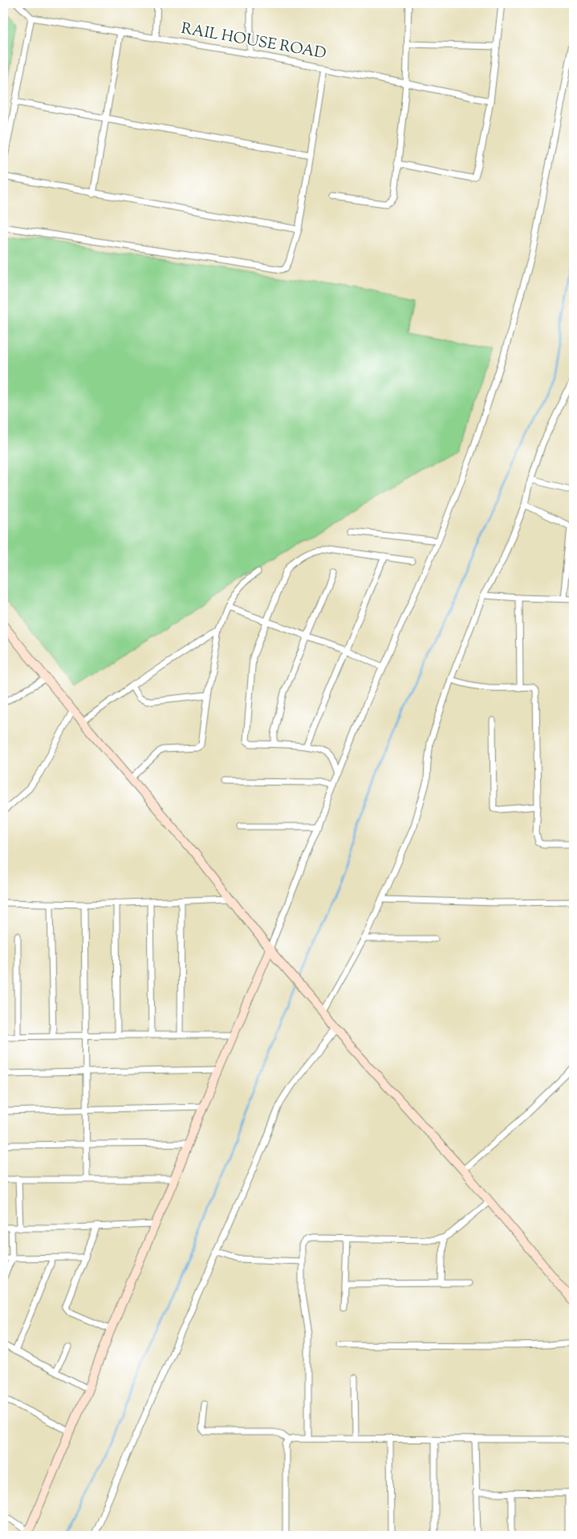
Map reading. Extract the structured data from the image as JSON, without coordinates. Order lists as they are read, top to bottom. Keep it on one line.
{"streets":{"street":["RAIL HOUSE ROAD"]}}
